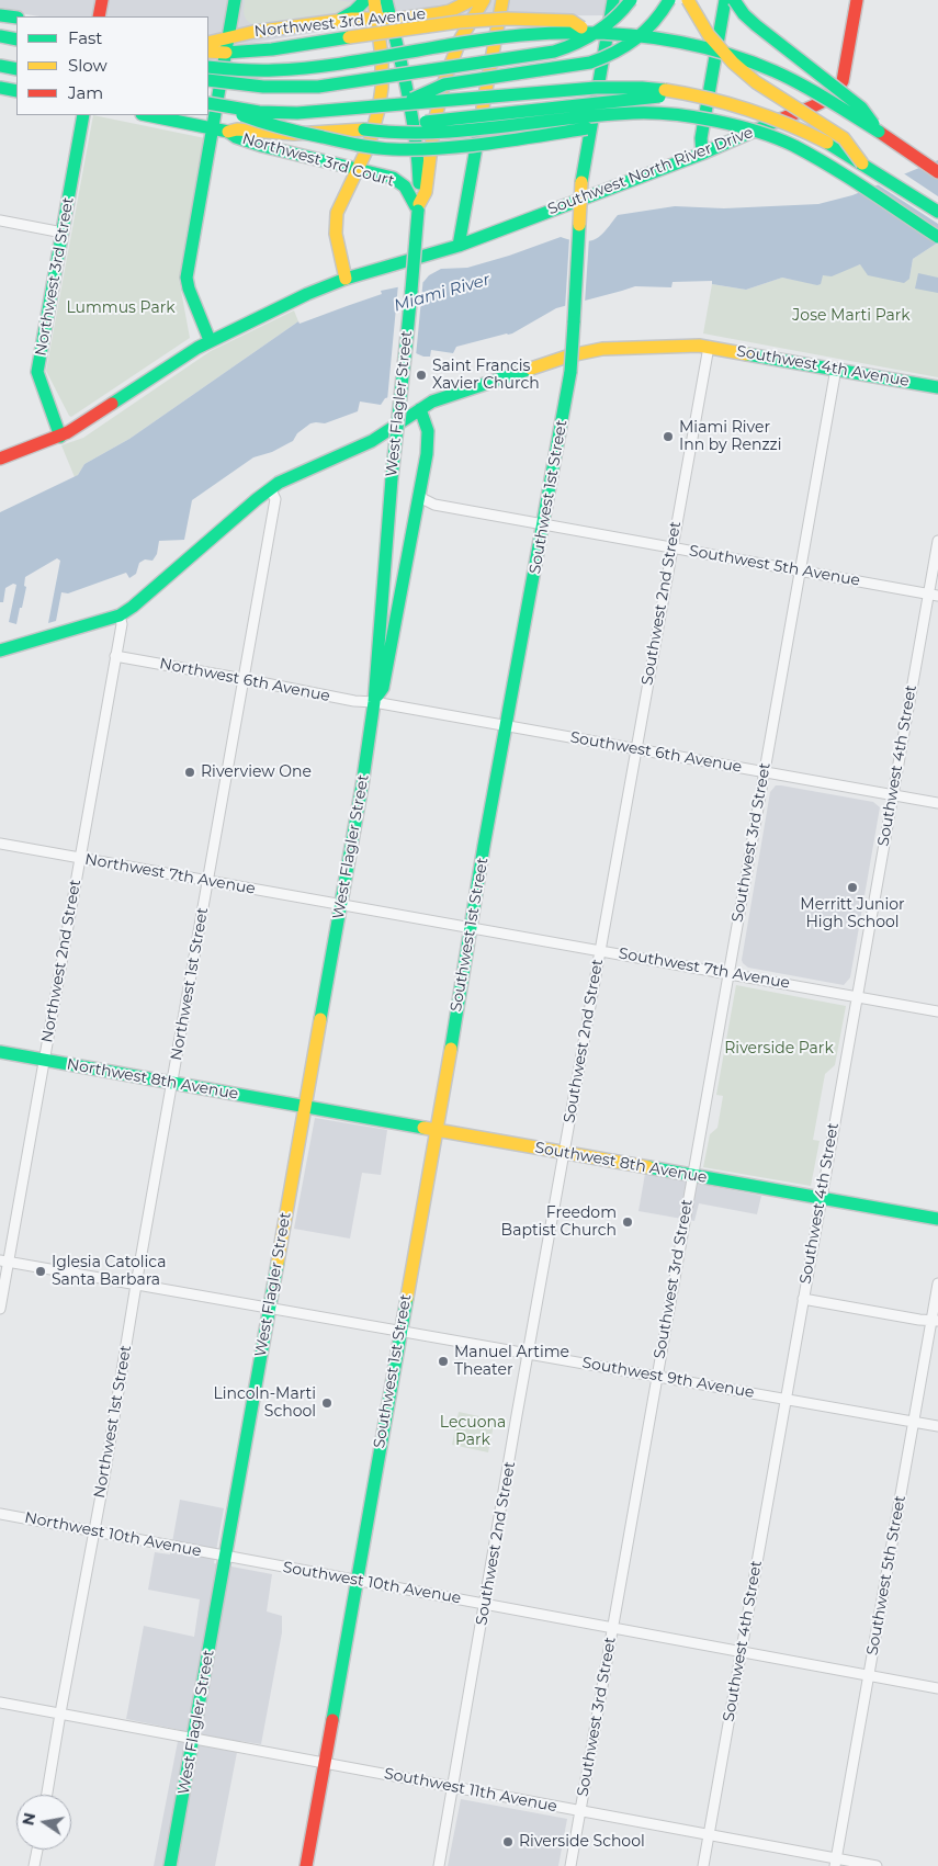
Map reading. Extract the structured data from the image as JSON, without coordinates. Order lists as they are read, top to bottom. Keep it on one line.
{"streets":{"main road":["Northwest 3rd Avenue","Northwest 3rd Court","Southwest North River Drive","Northwest 3rd Street","Southwest 4th Avenue","West Flagler Street","Southwest 1st Street","Northwest 8th Avenue","Southwest 8th Avenue"],"street":["Southwest 5th Avenue","Southwest 2nd Street","Northwest 6th Avenue","Southwest 6th Avenue","Southwest 4th Street","Southwest 3rd Street","Northwest 7th Avenue","Northwest 2nd Street","Southwest 7th Avenue","Northwest 1st Street","Southwest 9th Avenue","Northwest 10th Avenue","Southwest 5th Street","Southwest 10th Avenue","Southwest 11th Avenue"]},"crossings":[["Northwest 3rd Avenue","West Flagler Street"],["Northwest 3rd Court","West Flagler Street"],["Southwest North River Drive","Northwest 3rd Street"],["Southwest 4th Avenue","West Flagler Street"],["Southwest 4th Avenue","Southwest 2nd Street"],["Southwest 4th Avenue","Southwest 3rd Street"],["Southwest 4th Avenue","Northwest 2nd Street"],["Southwest 4th Avenue","Northwest 1st Street"],["West Flagler Street","Southwest 5th Avenue"],["West Flagler Street","Northwest 6th Avenue"],["West Flagler Street","Southwest 6th Avenue"],["West Flagler Street","Northwest 7th Avenue"],["West Flagler Street","Southwest 7th Avenue"],["West Flagler Street","Northwest 8th Avenue"],["West Flagler Street","Southwest 8th Avenue"],["West Flagler Street","Southwest 9th Avenue"],["West Flagler Street","Northwest 10th Avenue"],["West Flagler Street","Southwest 10th Avenue"],["West Flagler Street","Southwest 11th Avenue"],["Southwest 1st Street","Southwest 5th Avenue"],["Southwest 1st Street","Southwest 6th Avenue"],["Southwest 1st Street","Southwest 7th Avenue"],["Southwest 1st Street","Southwest 8th Avenue"],["Southwest 1st Street","Southwest 9th Avenue"],["Southwest 1st Street","Southwest 10th Avenue"],["Southwest 1st Street","Southwest 11th Avenue"],["Southwest 5th Avenue","Southwest 2nd Street"],["Southwest 5th Avenue","Southwest 4th Street"],["Southwest 5th Avenue","Southwest 3rd Street"],["Southwest 2nd Street","Southwest 6th Avenue"],["Southwest 2nd Street","Southwest 7th Avenue"],["Southwest 2nd Street","Southwest 8th Avenue"],["Southwest 2nd Street","Southwest 9th Avenue"],["Southwest 2nd Street","Southwest 10th Avenue"],["Southwest 2nd Street","Southwest 11th Avenue"],["Northwest 6th Avenue","Southwest 6th Avenue"],["Northwest 6th Avenue","Northwest 2nd Street"],["Northwest 6th Avenue","Northwest 1st Street"],["Southwest 6th Avenue","Southwest 4th Street"],["Southwest 6th Avenue","Southwest 3rd Street"],["Southwest 4th Street","Southwest 7th Avenue"],["Southwest 4th Street","Southwest 8th Avenue"],["Southwest 4th Street","Southwest 9th Avenue"],["Southwest 4th Street","Southwest 10th Avenue"],["Southwest 4th Street","Southwest 11th Avenue"],["Southwest 3rd Street","Southwest 7th Avenue"],["Southwest 3rd Street","Southwest 8th Avenue"],["Southwest 3rd Street","Southwest 9th Avenue"],["Southwest 3rd Street","Southwest 10th Avenue"],["Southwest 3rd Street","Southwest 11th Avenue"],["Northwest 7th Avenue","Northwest 2nd Street"],["Northwest 7th Avenue","Southwest 7th Avenue"],["Northwest 7th Avenue","Northwest 1st Street"],["Northwest 2nd Street","Northwest 8th Avenue"],["Northwest 2nd Street","Southwest 9th Avenue"],["Northwest 1st Street","Northwest 8th Avenue"],["Northwest 1st Street","Southwest 9th Avenue"],["Northwest 1st Street","Northwest 10th Avenue"],["Northwest 1st Street","Southwest 11th Avenue"],["Northwest 8th Avenue","Southwest 8th Avenue"],["Southwest 9th Avenue","Southwest 5th Street"],["Northwest 10th Avenue","Southwest 10th Avenue"],["Southwest 5th Street","Southwest 10th Avenue"],["Southwest 5th Street","Southwest 11th Avenue"]],"water":["Miami River"],"parks":["Lummus Park","Jose Marti Park","Riverside Park","Lecuona Park"],"places":["Saint Francis Xavier Church","Miami River Inn by Renzzi","Riverview One","Merritt Junior High School","Freedom Baptist Church","Iglesia Catolica Santa Barbara","Manuel Artime Theater","Lincoln-Marti School","Riverside School"],"legend":["Fast","Slow","Jam"],"north":"left"}
